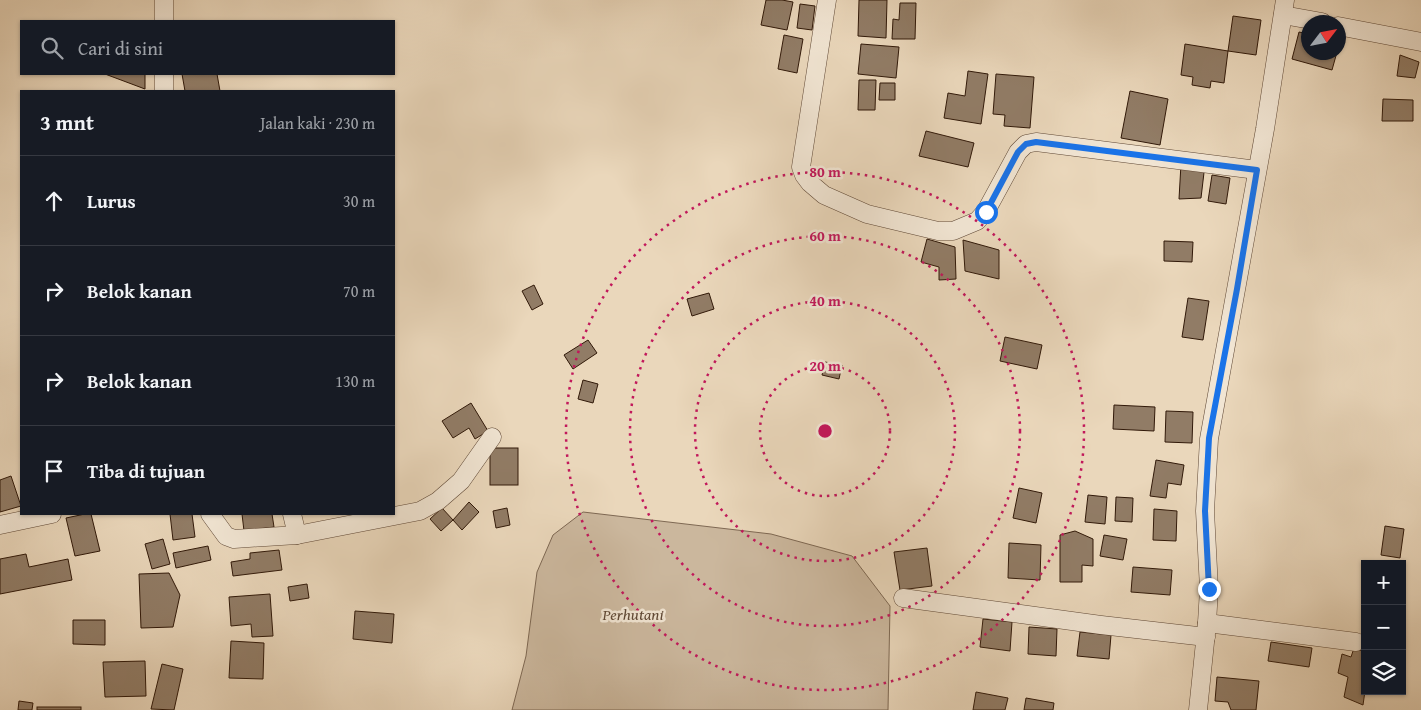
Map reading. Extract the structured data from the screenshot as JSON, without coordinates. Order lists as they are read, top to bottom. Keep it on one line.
{"parks":["Perhutani"],"north":"top right","page":{"search":"Cari di sini","heading":["3 mnt","Jalan kaki · 230 m"],"list":[["Lurus","30 m"],["Belok kanan","70 m"],["Belok kanan","130 m"],"Tiba di tujuan"],"map_buttons":["+","−"]},"rings":["80 m","60 m","40 m","20 m"]}
